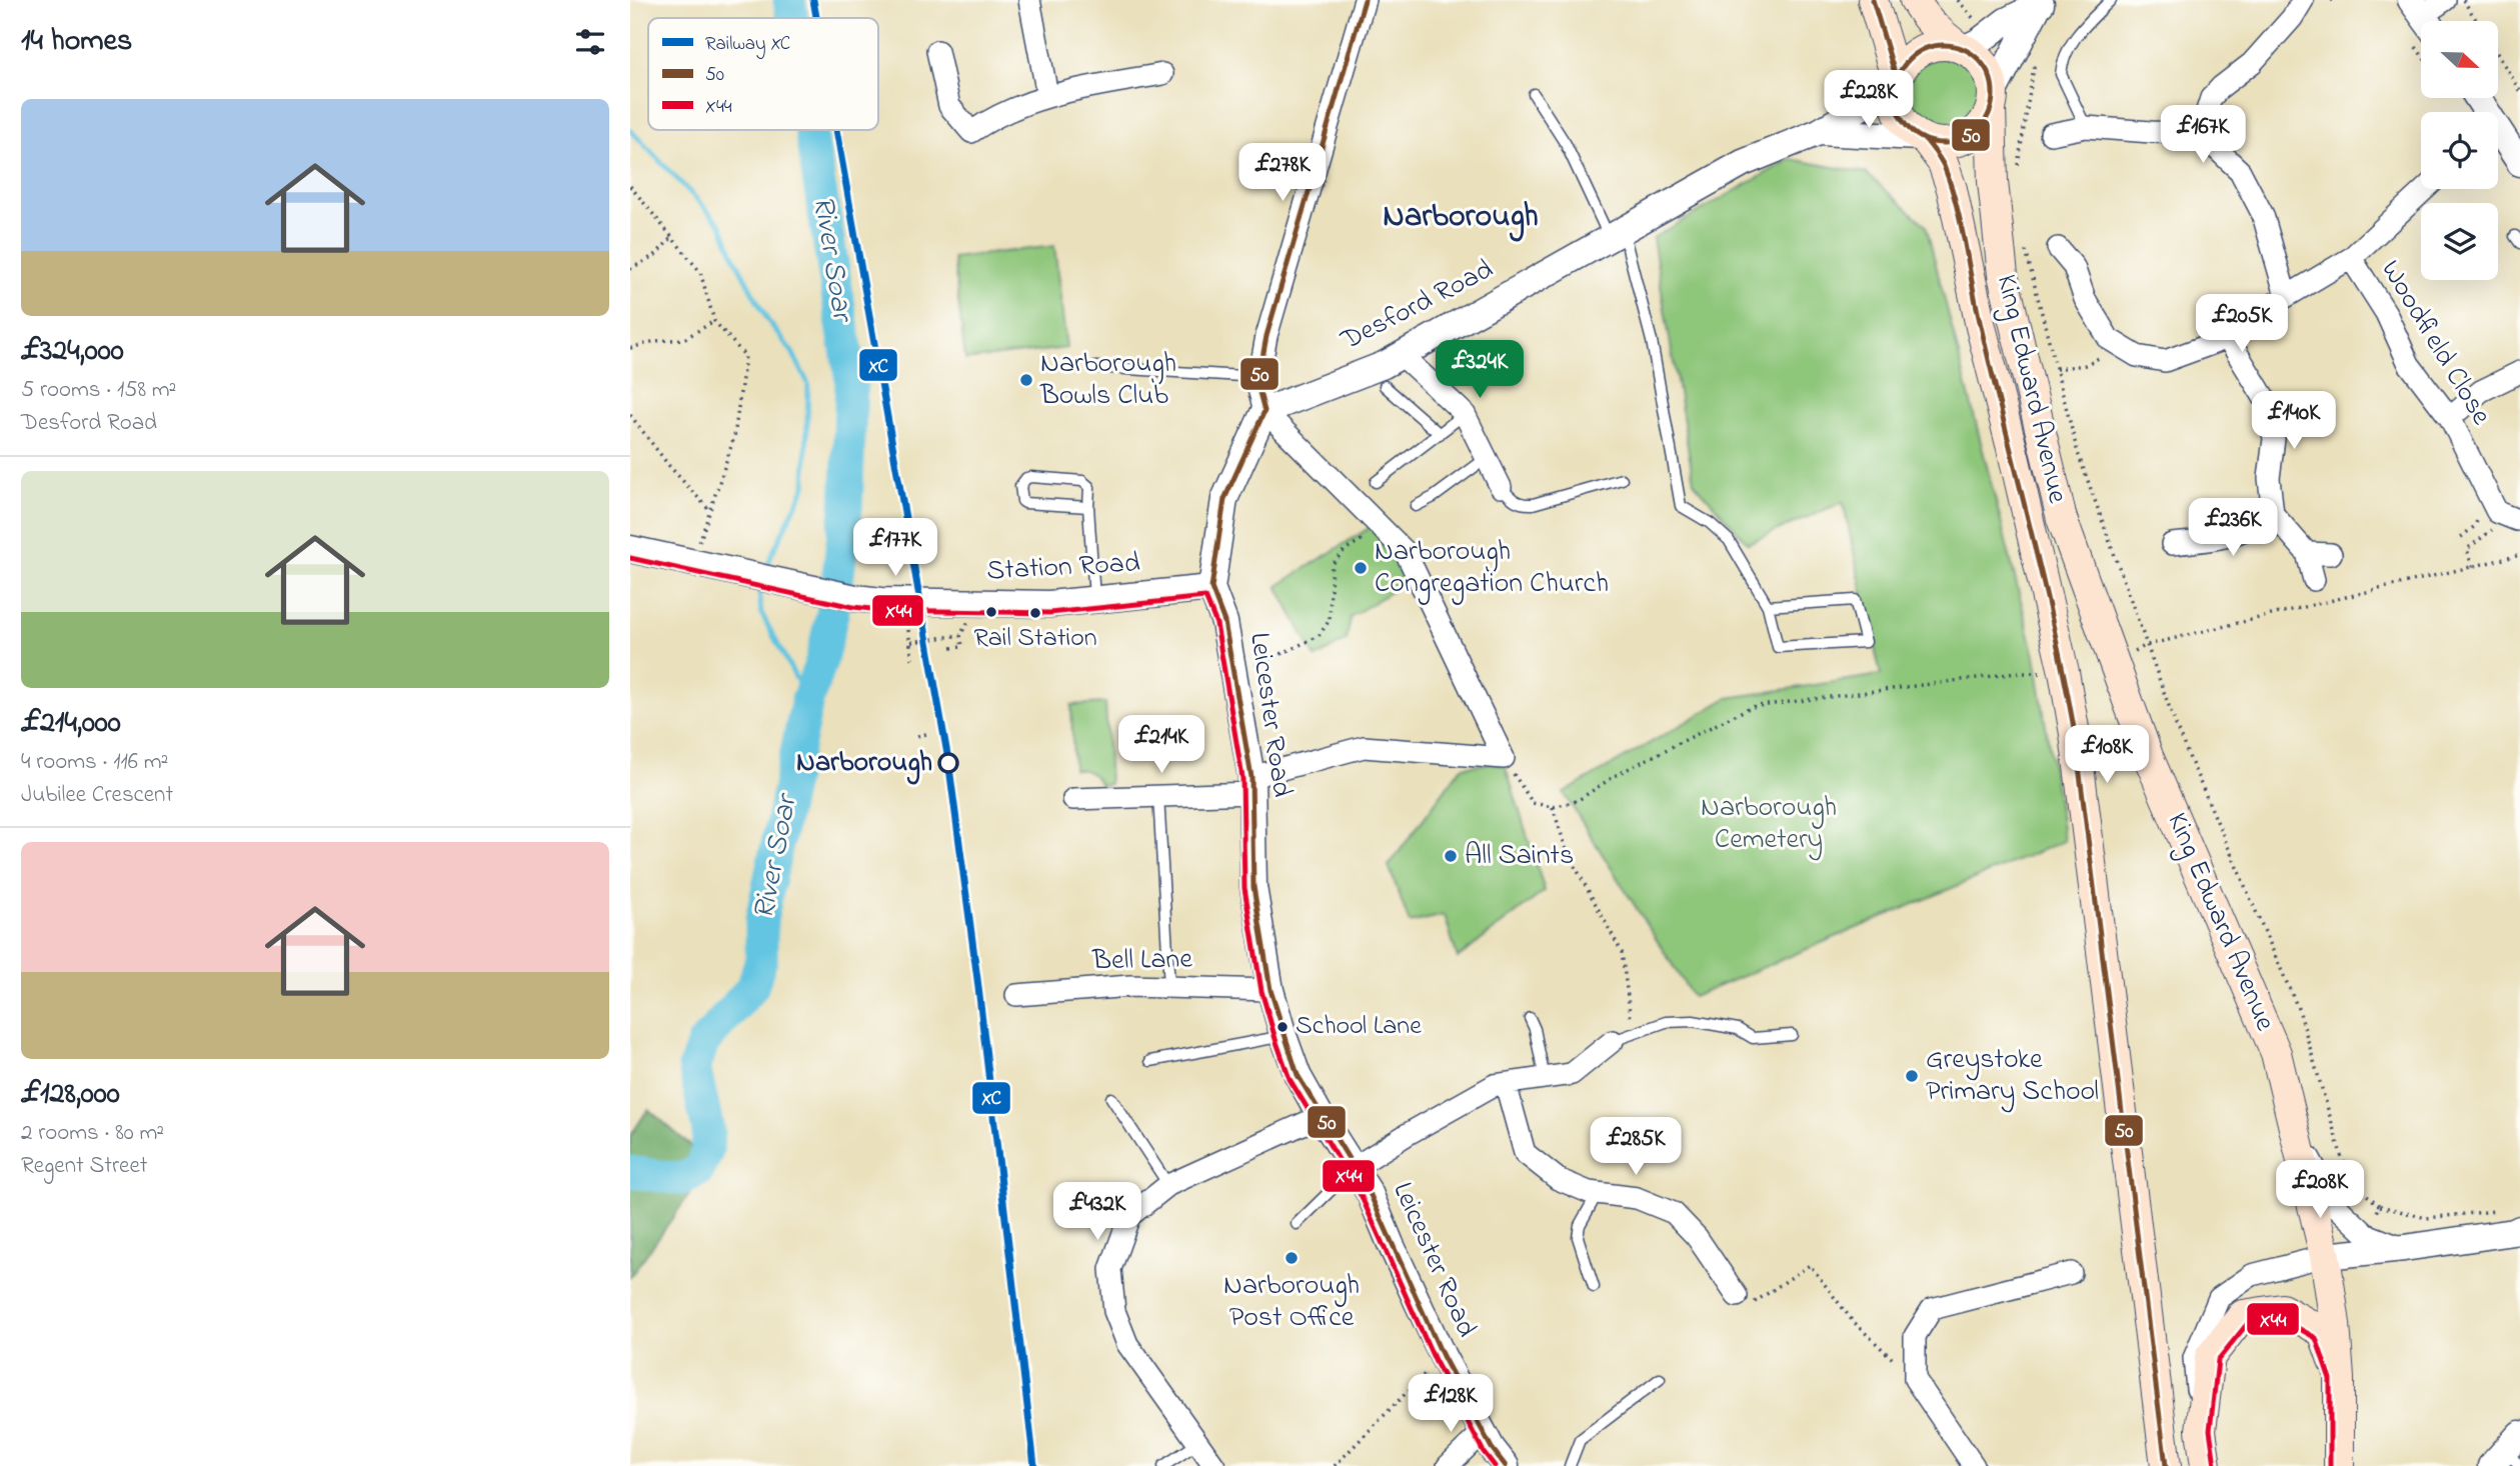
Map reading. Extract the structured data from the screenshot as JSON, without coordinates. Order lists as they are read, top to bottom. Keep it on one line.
{"streets":{"main road":["King Edward Avenue"],"street":["Desford Road","Woodfield Close","Station Road","Leicester Road","Bell Lane"]},"crossings":[["Desford Road","King Edward Avenue"],["Station Road","Leicester Road"],["Leicester Road","Bell Lane"]],"districts":["Narborough"],"water":["River Soar"],"parks":["Narborough Cemetery"],"places":["Narborough Bowls Club","Narborough Congregation Church","Rail Station","Narborough","All Saints","School Lane","Greystoke Primary School","Narborough Post Office"],"lines":["rail line XC","transit line 50","transit line X44"],"legend":["Railway XC","50","X44"],"north":"right","page":{"heading":"14 homes","price":["£228K","£167K","£278K","£205K","£324K","£140K","£236K","£177K","£214K","£108K","£285K","£208K","£432K","£128K"],"list":[{"name":"£324,000","note":"5 rooms · 158 m² · Desford Road"},{"name":"£214,000","note":"4 rooms · 116 m² · Jubilee Crescent"},{"name":"£128,000","note":"2 rooms · 80 m² · Regent Street"}]}}
